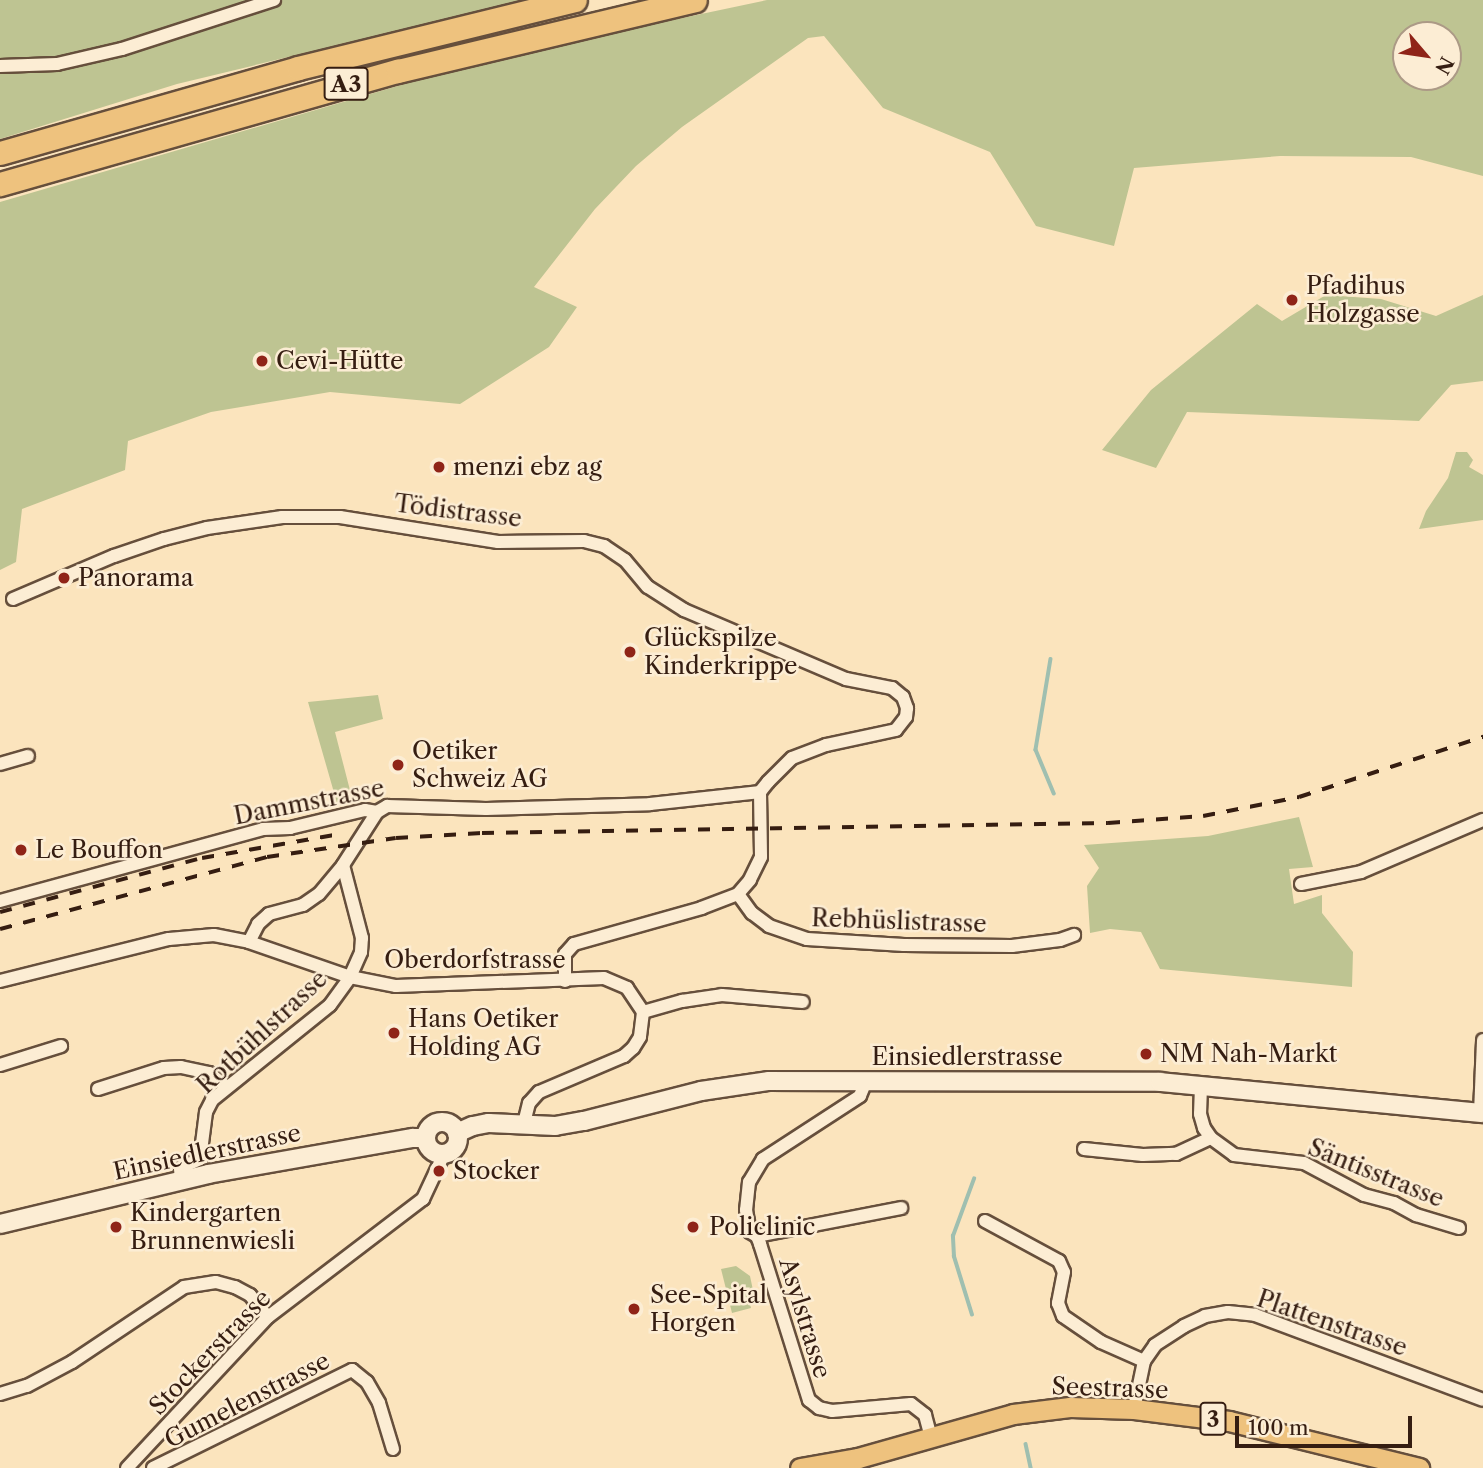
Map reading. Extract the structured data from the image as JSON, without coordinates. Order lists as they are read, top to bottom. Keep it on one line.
{"streets":{"highway":["A3"],"main road":["Einsiedlerstrasse","Seestrasse","3"],"street":["Tödistrasse","Dammstrasse","Rebhüslistrasse","Oberdorfstrasse","Rotbühlstrasse","Säntisstrasse","Asylstrasse","Plattenstrasse","Stockerstrasse","Gumelenstrasse"]},"crossings":[["Tödistrasse","Dammstrasse"],["Oberdorfstrasse","Rotbühlstrasse"],["Rotbühlstrasse","Einsiedlerstrasse"],["Einsiedlerstrasse","Asylstrasse"],["Einsiedlerstrasse","Stockerstrasse"],["Asylstrasse","Seestrasse"],["Stockerstrasse","Gumelenstrasse"]],"places":["Pfadihus Holzgasse","Cevi-Hütte","menzi ebz ag","Panorama","Glückspilze Kinderkrippe","Oetiker Schweiz AG","Le Bouffon","Hans Oetiker Holding AG","NM Nah-Markt","Stocker","Kindergarten Brunnenwiesli","Policlinic","See-Spital Horgen"],"scale_bar":"100 m","north":"bottom right"}
